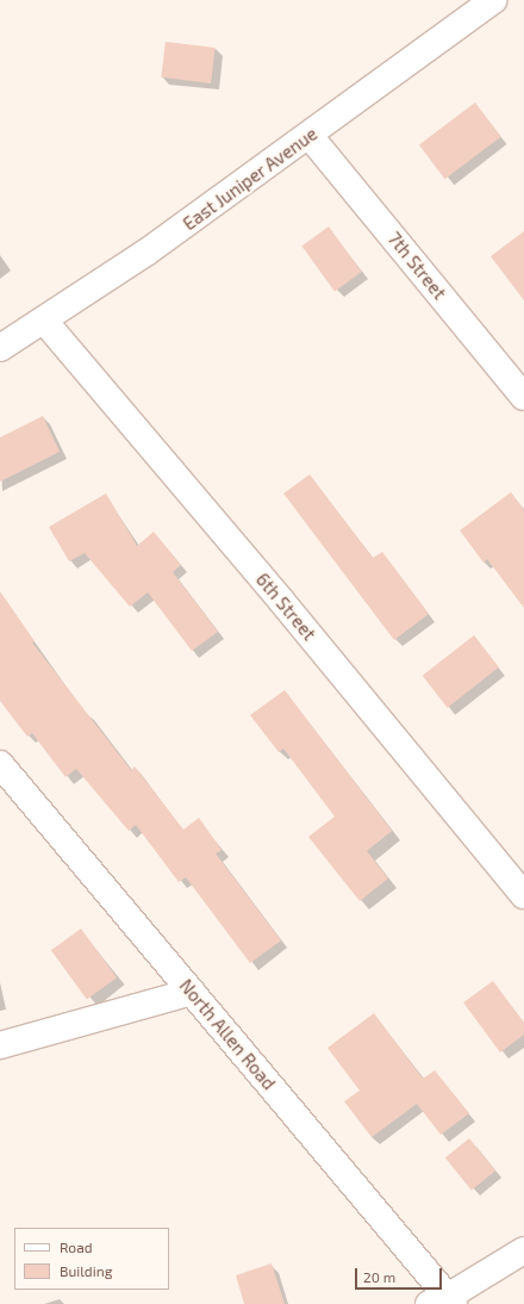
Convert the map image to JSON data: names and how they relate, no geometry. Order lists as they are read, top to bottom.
{
  "streets": {
    "street": [
      "East Juniper Avenue",
      "7th Street",
      "6th Street",
      "North Allen Road"
    ]
  },
  "crossings": [
    ["East Juniper Avenue", "7th Street"],
    ["East Juniper Avenue", "6th Street"]
  ],
  "legend": ["Road", "Building"],
  "scale_bar": "20 m"
}
